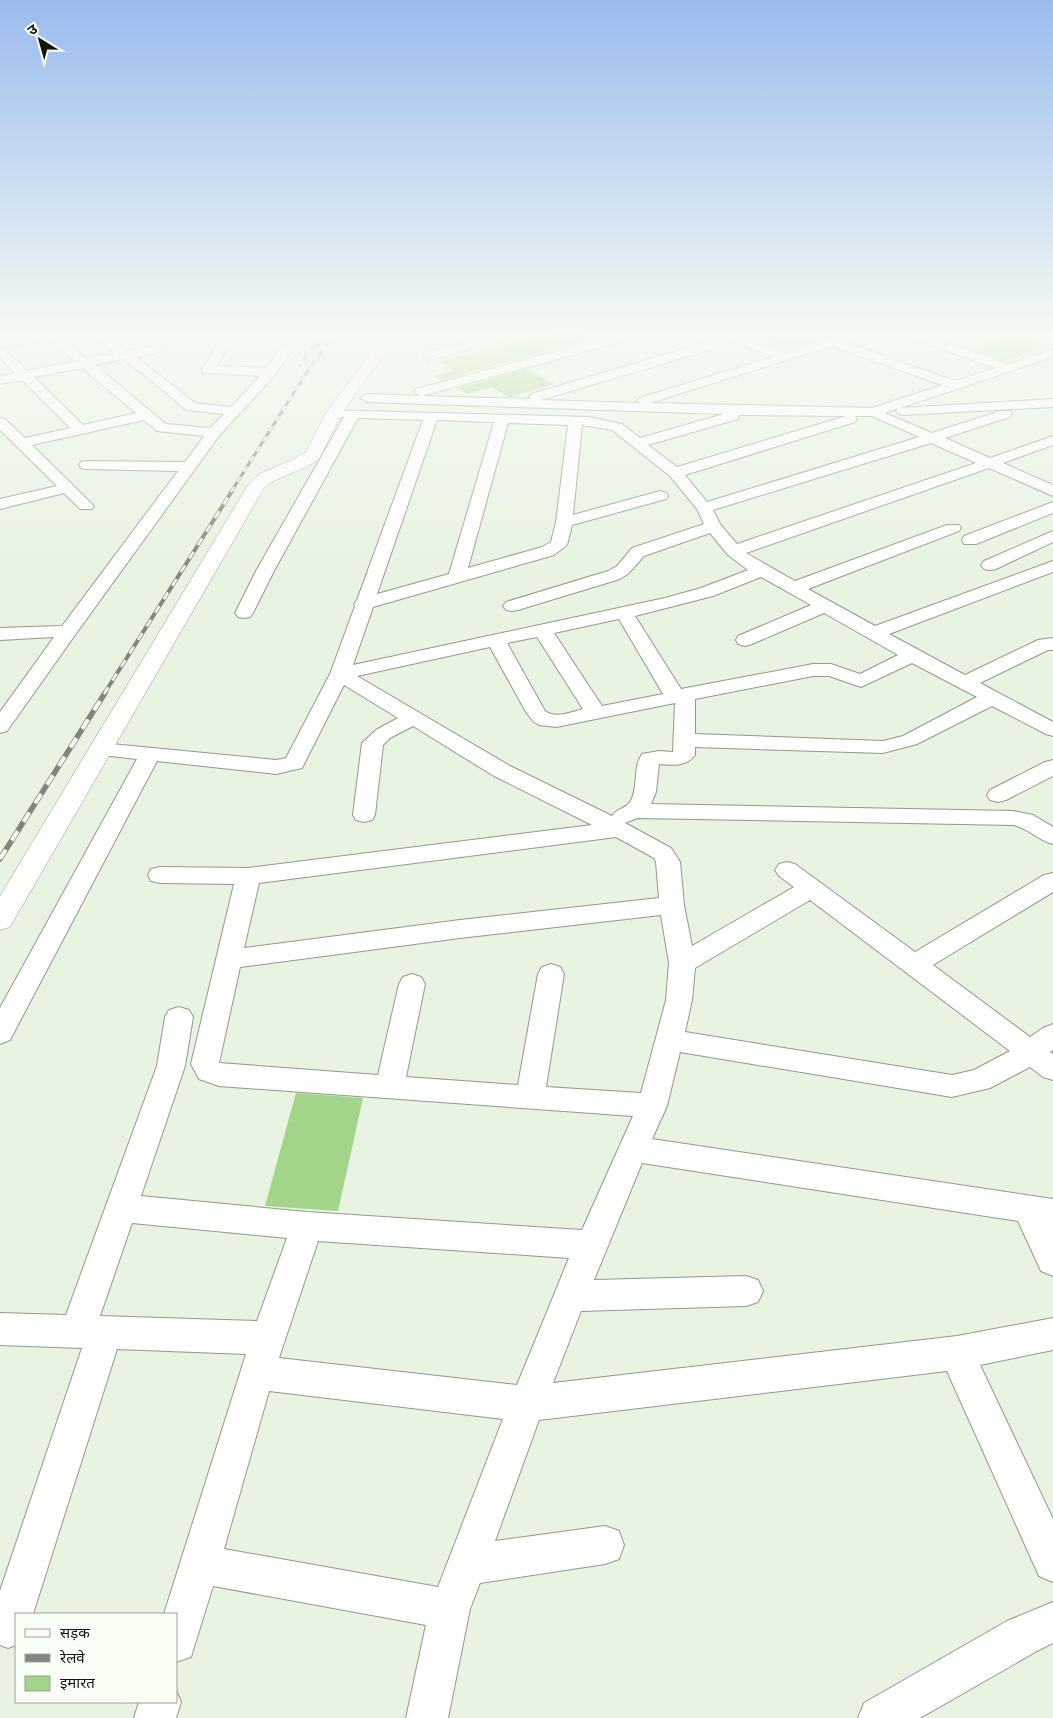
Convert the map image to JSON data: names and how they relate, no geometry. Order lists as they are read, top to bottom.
{
  "legend": ["सड़क", "रेलवे", "इमारत"],
  "north": "top left"
}
